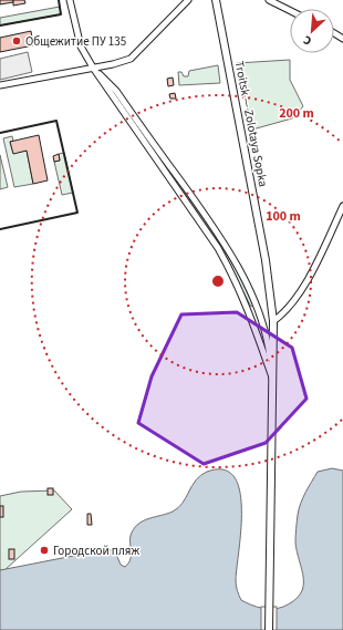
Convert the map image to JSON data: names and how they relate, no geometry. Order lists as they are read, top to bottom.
{
  "streets": {
    "street": ["Troitsk — Zolotaya Sopka"]
  },
  "places": ["Общежитие ПУ 135", "Городской пляж"],
  "north": "bottom left",
  "rings": ["200 m", "100 m"]
}
